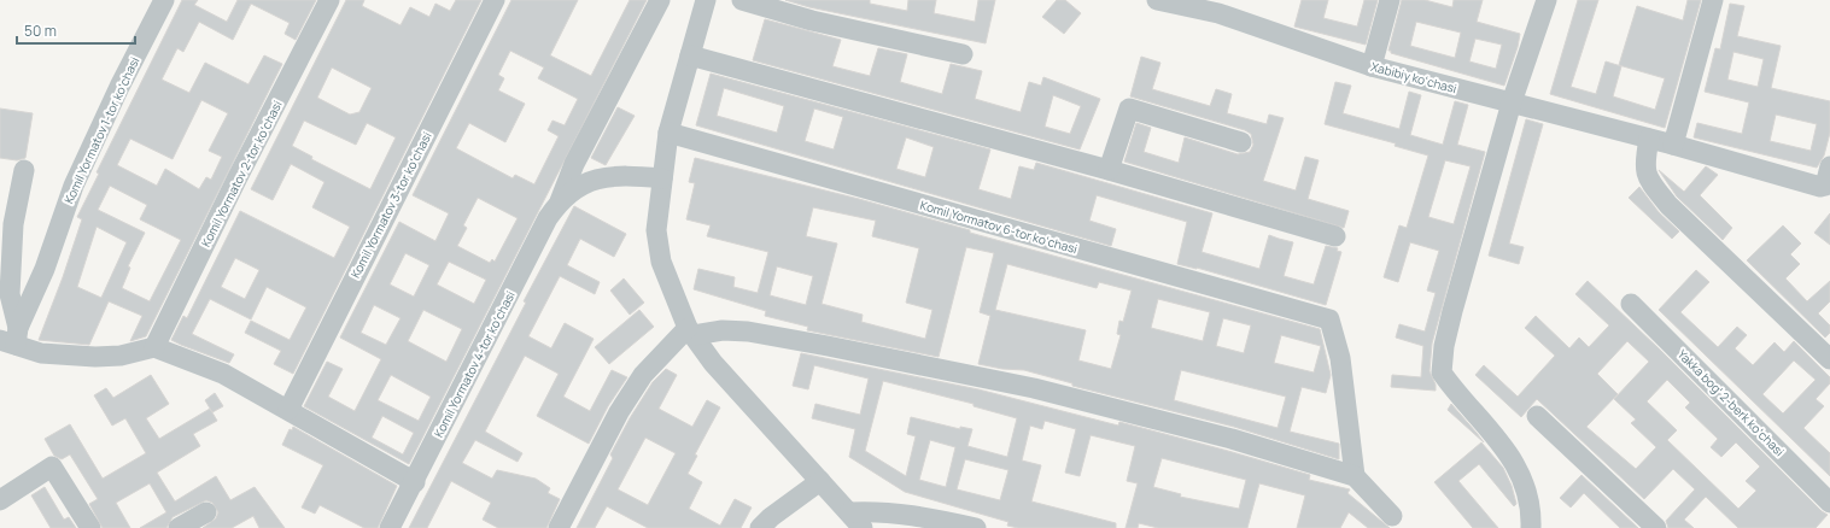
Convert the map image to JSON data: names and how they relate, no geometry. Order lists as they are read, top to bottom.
{
  "streets": {
    "street": [
      "Xabibiy koʻchasi",
      "Komil Yormatov 1-tor koʻchasi",
      "Komil Yormatov 2-tor koʻchasi",
      "Komil Yormatov 3-tor koʻchasi",
      "Komil Yormatov 6-tor koʻchasi",
      "Komil Yormatov 4-tor koʻchasi",
      "Yakka bogʻ 2-berk koʻchasi"
    ]
  },
  "scale_bar": "50 m"
}
